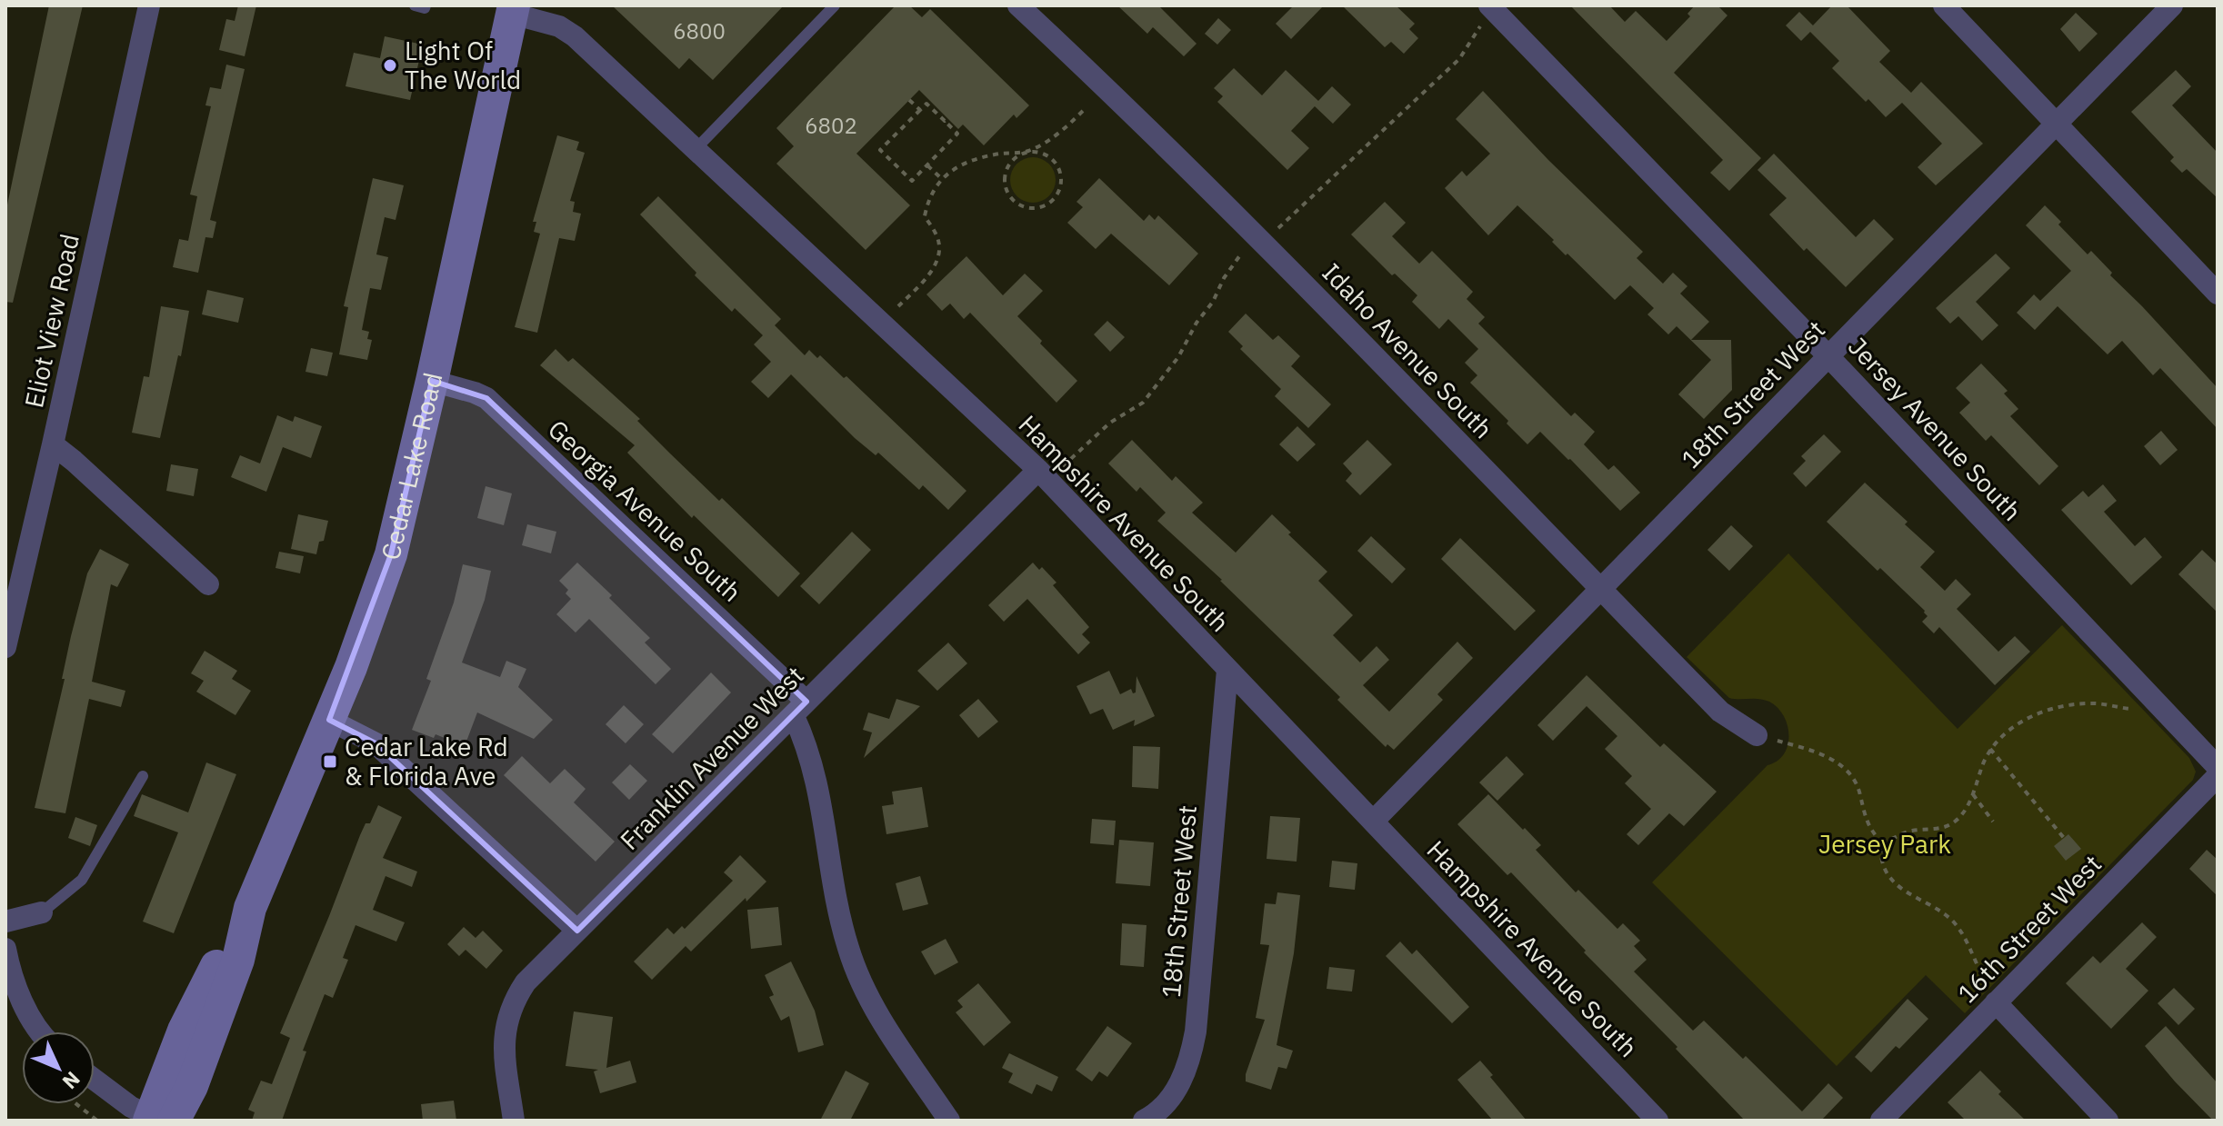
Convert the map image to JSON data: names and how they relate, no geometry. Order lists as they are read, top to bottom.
{
  "streets": {
    "street": [
      "Eliot View Road",
      "Idaho Avenue South",
      "18th Street West",
      "Jersey Avenue South",
      "Cedar Lake Road",
      "Georgia Avenue South",
      "Hampshire Avenue South",
      "Franklin Avenue West",
      "16th Street West"
    ]
  },
  "crossings": [
    ["Idaho Avenue South", "18th Street West"],
    ["18th Street West", "Jersey Avenue South"],
    ["18th Street West", "Hampshire Avenue South"],
    ["Cedar Lake Road", "Georgia Avenue South"],
    ["Cedar Lake Road", "Hampshire Avenue South"],
    ["Georgia Avenue South", "Franklin Avenue West"],
    ["Hampshire Avenue South", "Franklin Avenue West"]
  ],
  "parks": ["Jersey Park"],
  "places": {
    "other": ["Light Of The World"],
    "transit": ["Cedar Lake Rd & Florida Ave"]
  },
  "house_numbers": ["6800", "6802"],
  "north": "bottom right"
}
